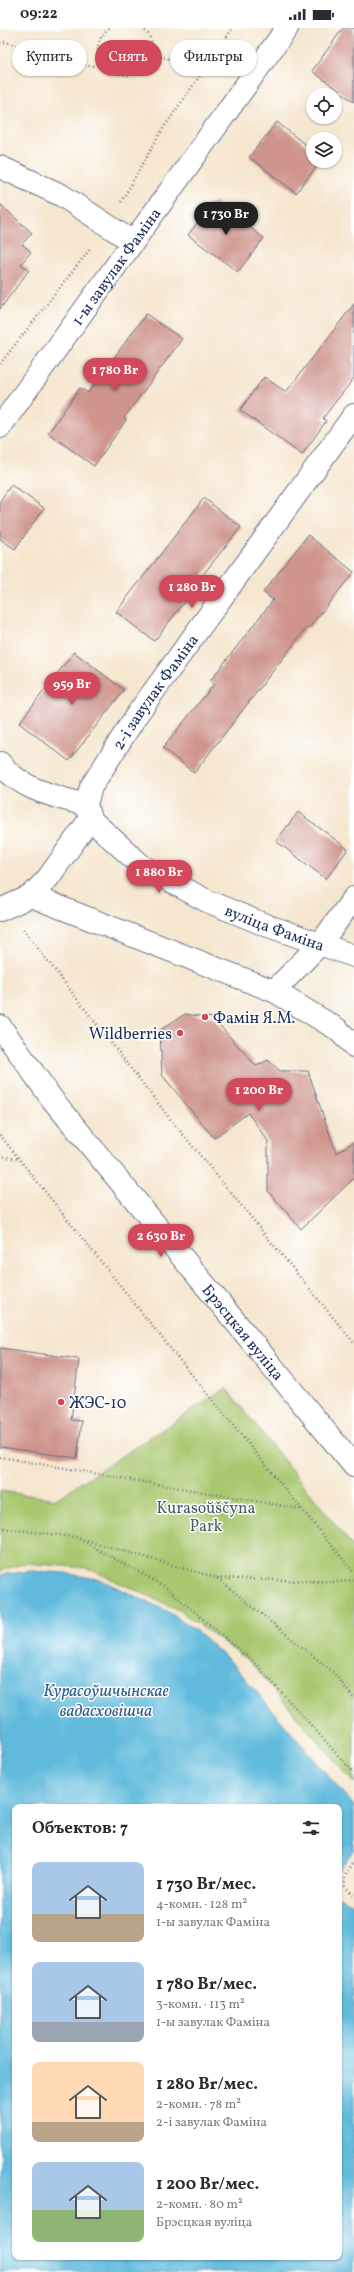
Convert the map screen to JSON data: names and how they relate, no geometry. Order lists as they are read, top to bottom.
{
  "streets": {
    "street": [
      "1-ы завулак Фаміна",
      "2-і завулак Фаміна",
      "вуліца Фаміна",
      "Брэсцкая вуліца"
    ]
  },
  "crossings": [
    ["2-і завулак Фаміна", "вуліца Фаміна"]
  ],
  "water": ["Курасоўшчынскае вадасховішча"],
  "parks": ["Kurasoŭščyna Park"],
  "places": ["Фамін Я.М.", "Wildberries", "ЖЭС-10"],
  "page": {
    "status": "09:22",
    "chip": ["Купить", "Снять", "Фильтры"],
    "price": [
      "1 730 Br",
      "1 780 Br",
      "1 280 Br",
      "959 Br",
      "1 880 Br",
      "1 200 Br",
      "2 630 Br"
    ],
    "heading": "Объектов: 7",
    "list": [
      {
        "name": "1 730 Br/мес.",
        "note": "4-комн. · 128 m² · 1-ы завулак Фаміна"
      },
      {
        "name": "1 780 Br/мес.",
        "note": "3-комн. · 113 m² · 1-ы завулак Фаміна"
      },
      {
        "name": "1 280 Br/мес.",
        "note": "2-комн. · 78 m² · 2-і завулак Фаміна"
      },
      {
        "name": "1 200 Br/мес.",
        "note": "2-комн. · 80 m² · Брэсцкая вуліца"
      }
    ]
  }
}
